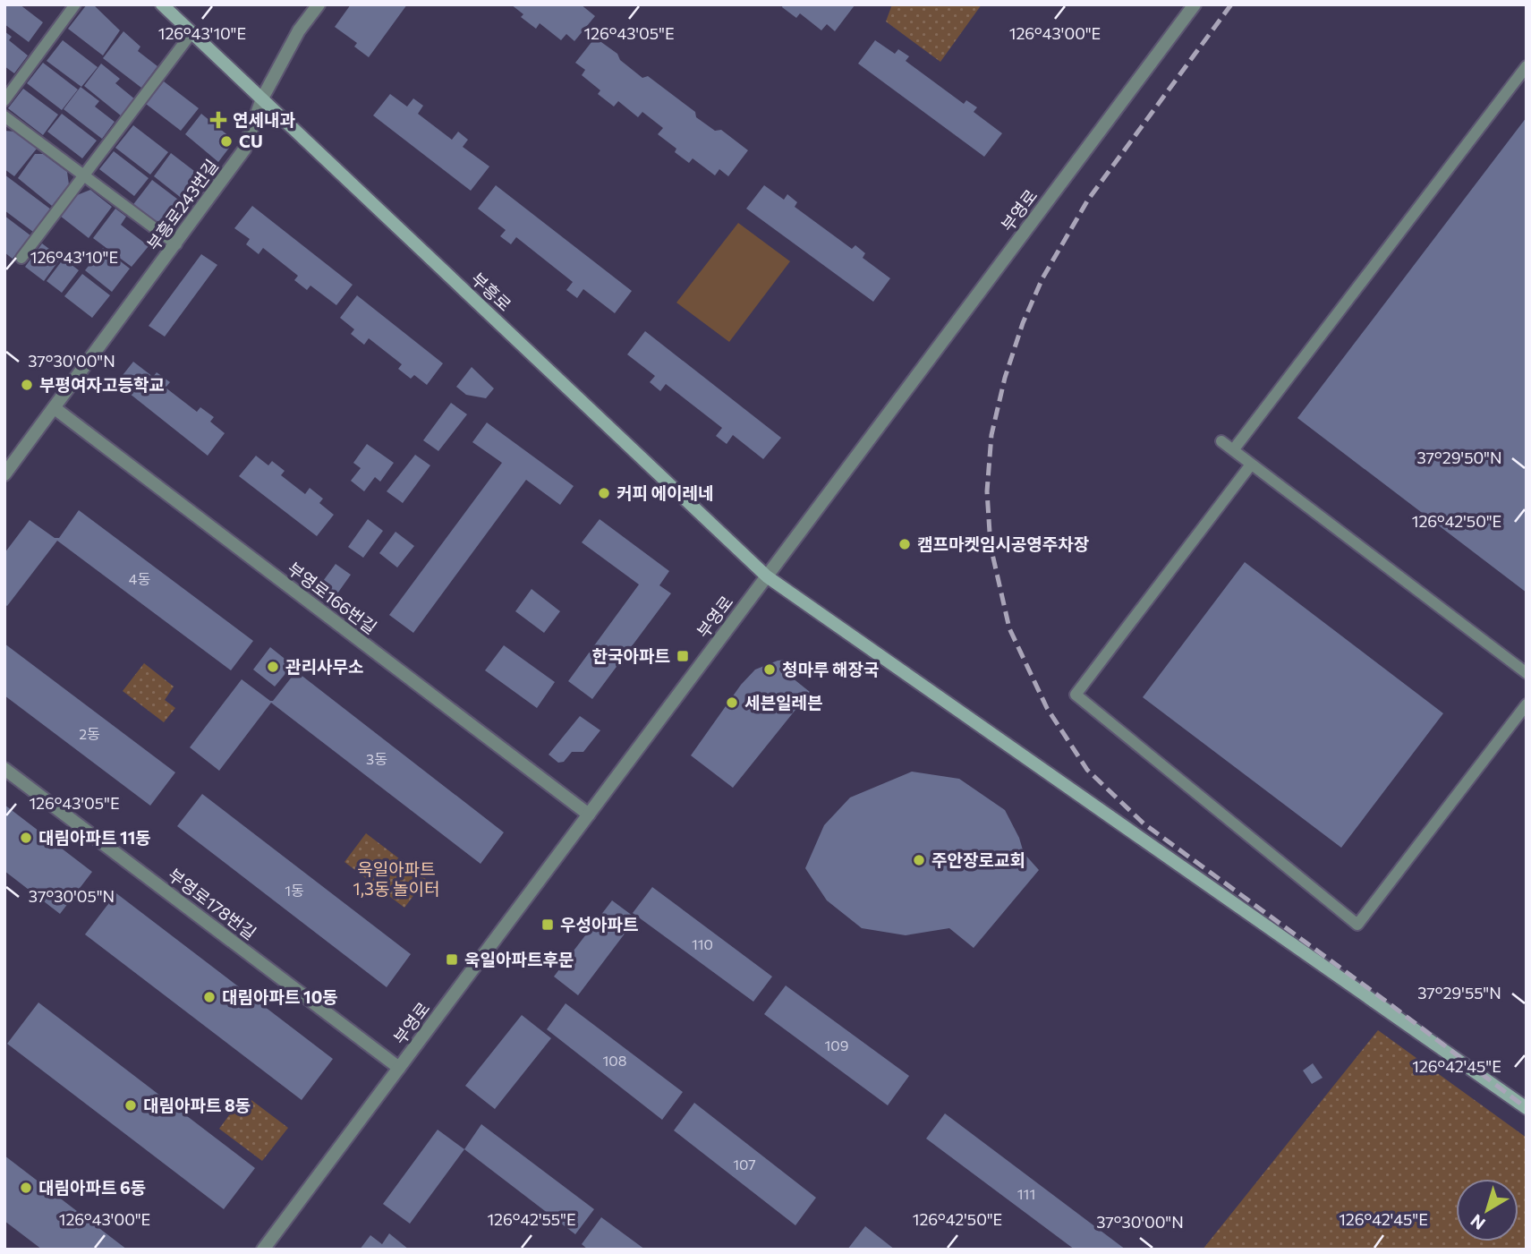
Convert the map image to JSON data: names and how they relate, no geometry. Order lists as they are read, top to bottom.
{
  "streets": {
    "main road": ["부흥로"],
    "street": [
      "부흥로243번길",
      "부영로",
      "부영로166번길",
      "부영로178번길"
    ]
  },
  "crossings": [
    ["부흥로243번길", "부흥로"],
    ["부흥로243번길", "부영로166번길"],
    ["부영로", "부흥로"],
    ["부영로", "부영로166번길"],
    ["부영로", "부영로178번길"]
  ],
  "parks": ["욱일아파트 1,3동 놀이터"],
  "places": {
    "health": ["연세내과"],
    "other": [
      "CU",
      "부평여자고등학교",
      "커피 에이레네",
      "캠프마켓임시공영주차장",
      "관리사무소",
      "청마루 해장국",
      "세븐일레븐",
      "대림아파트 11동",
      "주안장로교회",
      "대림아파트 10동",
      "대림아파트 8동",
      "대림아파트 6동"
    ],
    "transit": ["한국아파트", "우성아파트", "욱일아파트후문"]
  },
  "house_numbers": [
    "4동",
    "2동",
    "3동",
    "1동",
    "110",
    "109",
    "108",
    "107",
    "111"
  ],
  "north": "bottom left",
  "coordinates": [
    "126°43'10\"E",
    "126°43'05\"E",
    "126°43'00\"E",
    "37°30'00\"N",
    "37°29'50\"N",
    "126°42'50\"E",
    "37°30'05\"N",
    "37°29'55\"N",
    "126°42'45\"E",
    "126°42'55\"E"
  ]
}
